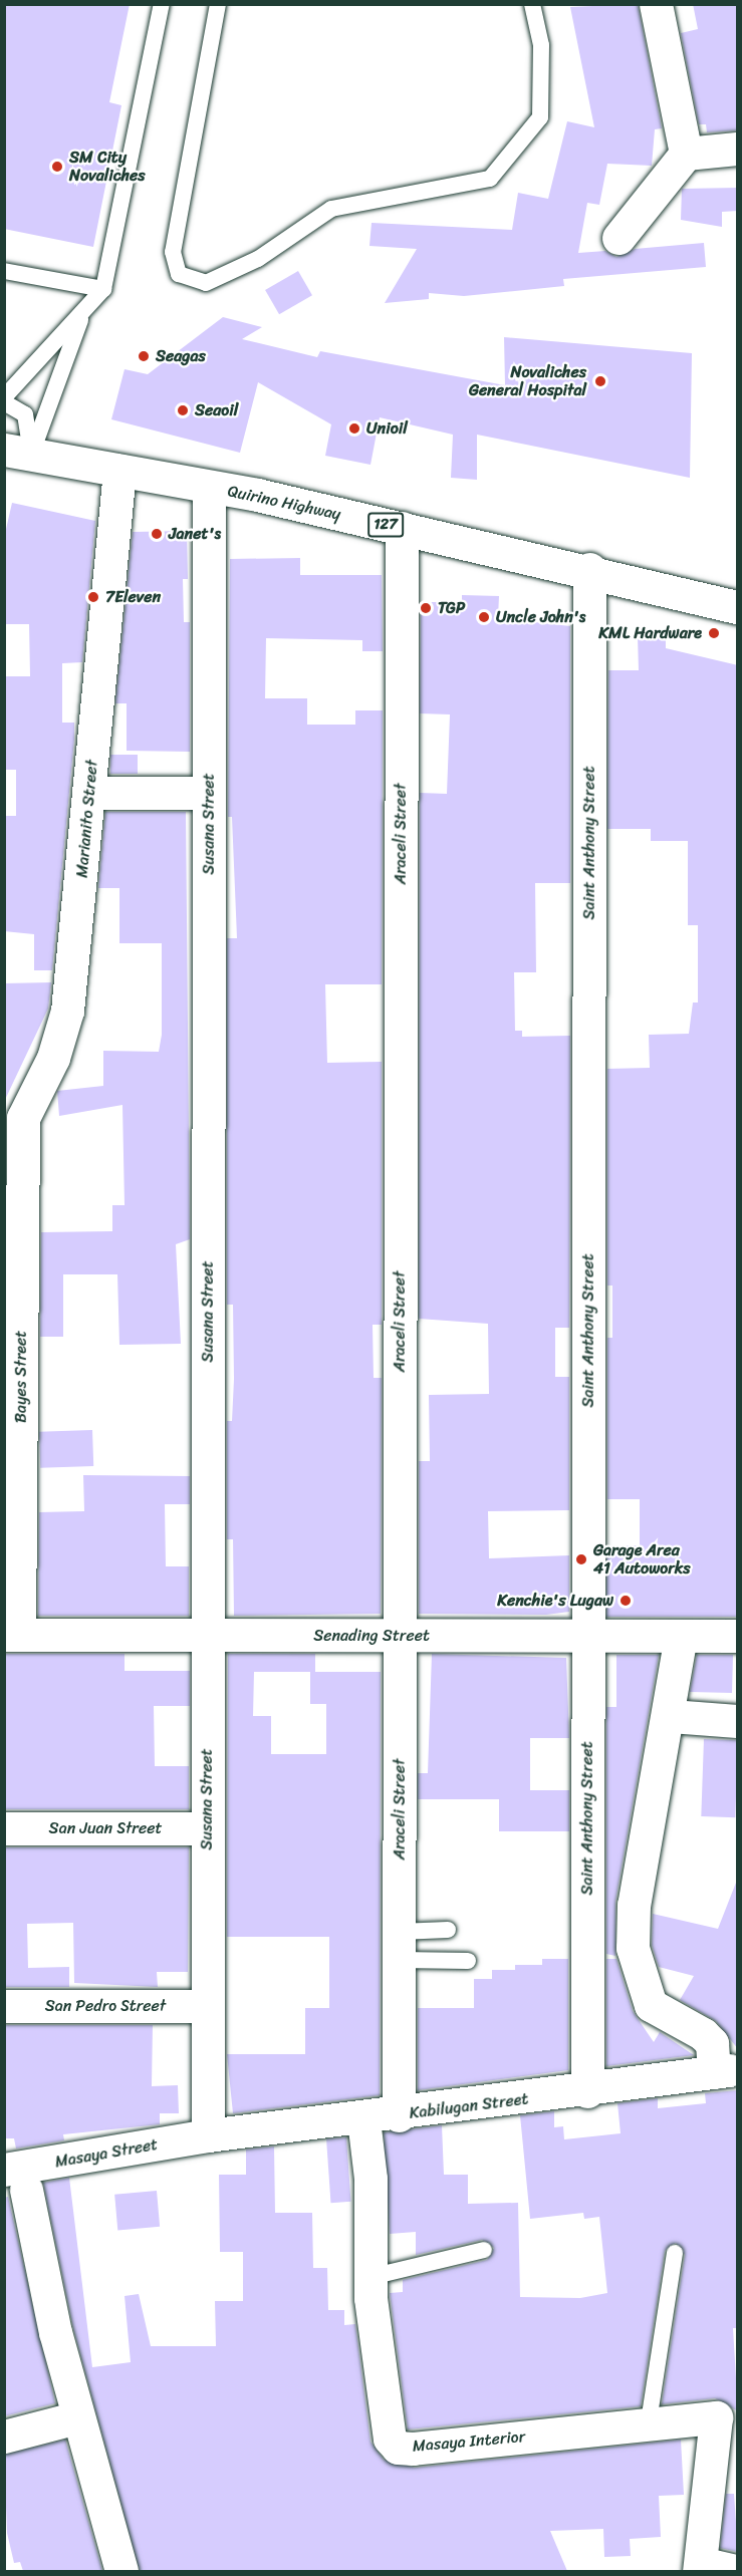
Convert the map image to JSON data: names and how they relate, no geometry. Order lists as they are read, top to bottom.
{
  "streets": {
    "street": [
      "Quirino Highway",
      "127",
      "Marianito Street",
      "Susana Street",
      "Araceli Street",
      "Saint Anthony Street",
      "Bayes Street",
      "Senading Street",
      "San Juan Street",
      "San Pedro Street",
      "Kabilugan Street",
      "Masaya Street",
      "Masaya Interior"
    ]
  },
  "crossings": [
    ["Quirino Highway", "Marianito Street"],
    ["Quirino Highway", "Susana Street"],
    ["Quirino Highway", "Araceli Street"],
    ["Quirino Highway", "Saint Anthony Street"],
    ["Marianito Street", "Bayes Street"],
    ["Susana Street", "Senading Street"],
    ["Susana Street", "San Juan Street"],
    ["Susana Street", "San Pedro Street"],
    ["Susana Street", "Kabilugan Street"],
    ["Susana Street", "Masaya Street"],
    ["Araceli Street", "Senading Street"],
    ["Araceli Street", "Kabilugan Street"],
    ["Saint Anthony Street", "Senading Street"],
    ["Saint Anthony Street", "Kabilugan Street"],
    ["Bayes Street", "Senading Street"],
    ["Kabilugan Street", "Masaya Street"],
    ["Kabilugan Street", "Masaya Interior"]
  ],
  "places": [
    "SM City Novaliches",
    "Seagas",
    "Novaliches General Hospital",
    "Seaoil",
    "Unioil",
    "Janet's",
    "7Eleven",
    "TGP",
    "Uncle John's",
    "KML Hardware",
    "Garage Area 41 Autoworks",
    "Kenchie's Lugaw"
  ]
}
